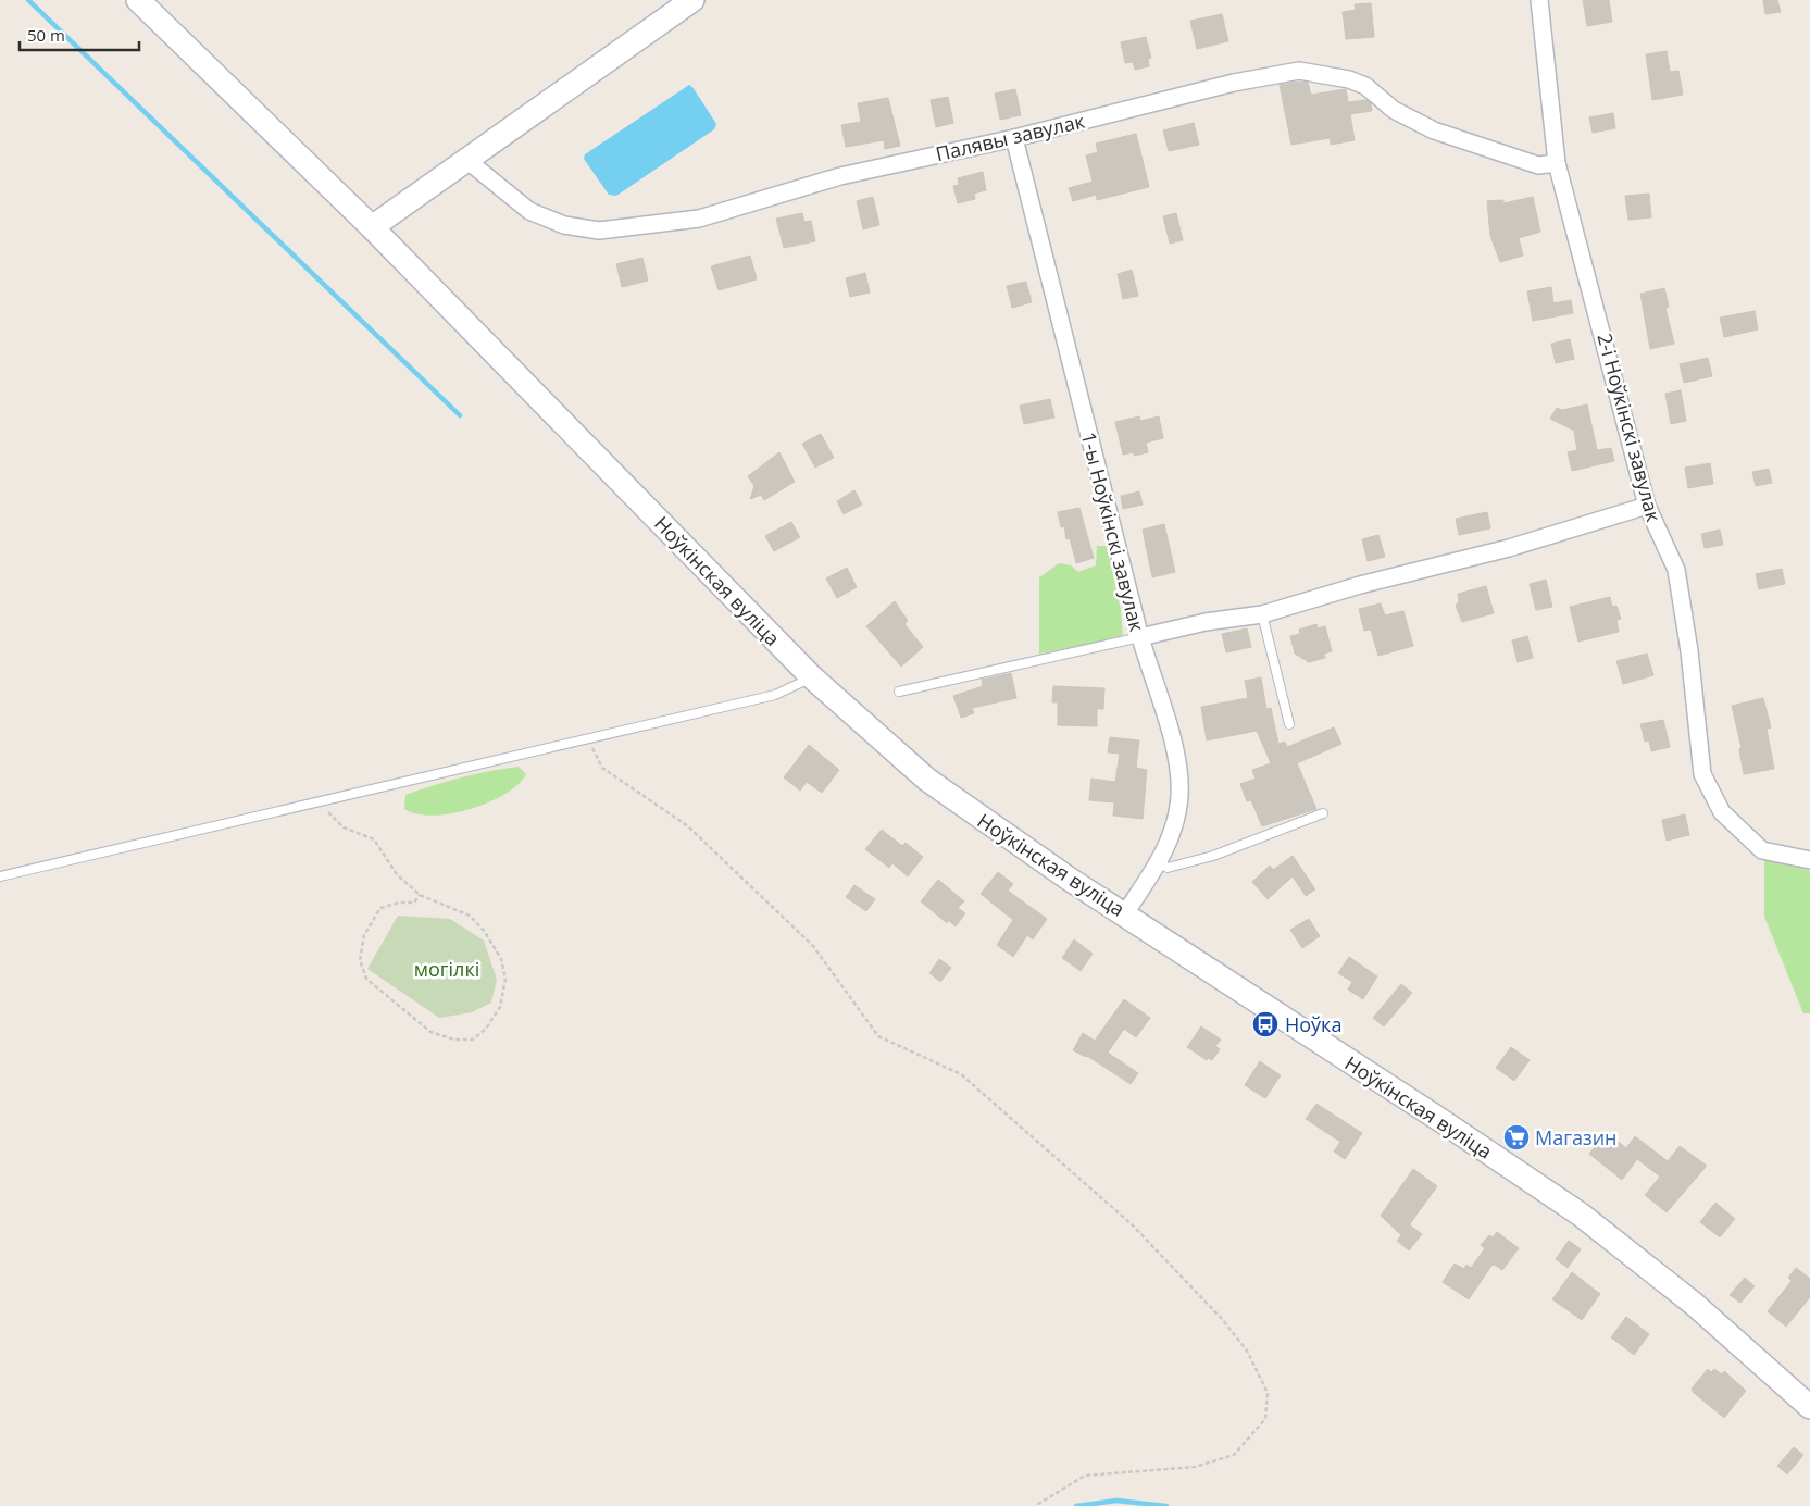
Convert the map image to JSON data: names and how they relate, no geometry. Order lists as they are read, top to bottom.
{
  "streets": {
    "main road": ["Ноўкінская вуліца"],
    "street": ["Палявы завулак", "2-і Ноўкінскі завулак", "1-ы Ноўкінскі завулак"]
  },
  "crossings": [
    ["Палявы завулак", "2-і Ноўкінскі завулак"],
    ["Палявы завулак", "1-ы Ноўкінскі завулак"],
    ["1-ы Ноўкінскі завулак", "Ноўкінская вуліца"]
  ],
  "parks": ["могілкі"],
  "places": {
    "bus stop": ["Ноўка"],
    "supermarket": ["Магазин"]
  },
  "scale_bar": "50 m"
}
